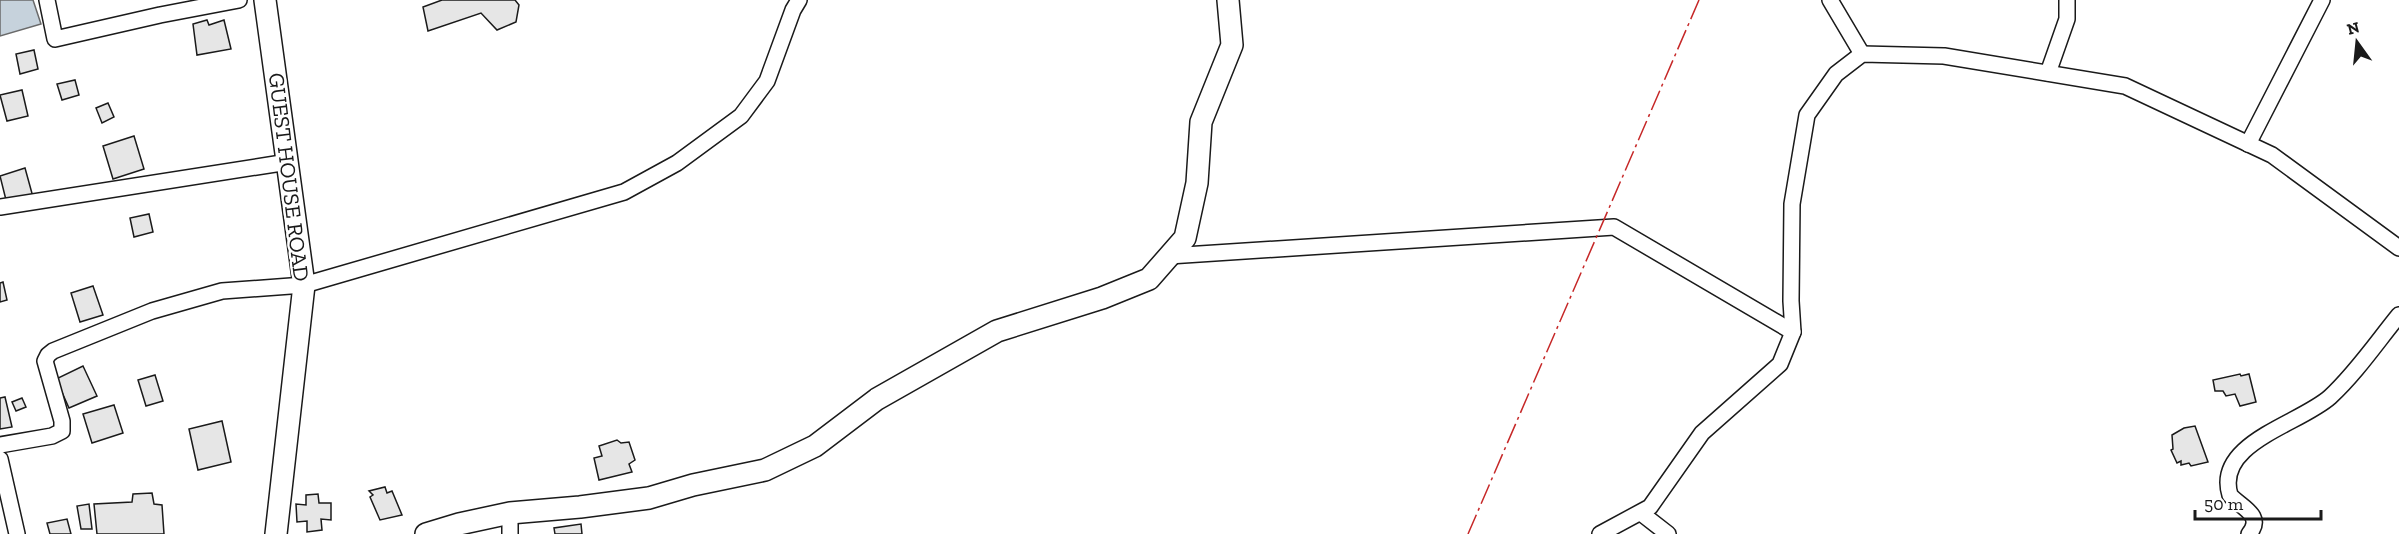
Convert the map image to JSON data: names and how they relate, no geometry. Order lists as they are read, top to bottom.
{
  "streets": {
    "main road": ["GUEST HOUSE ROAD"]
  },
  "scale_bar": "50 m",
  "north": "top"
}
